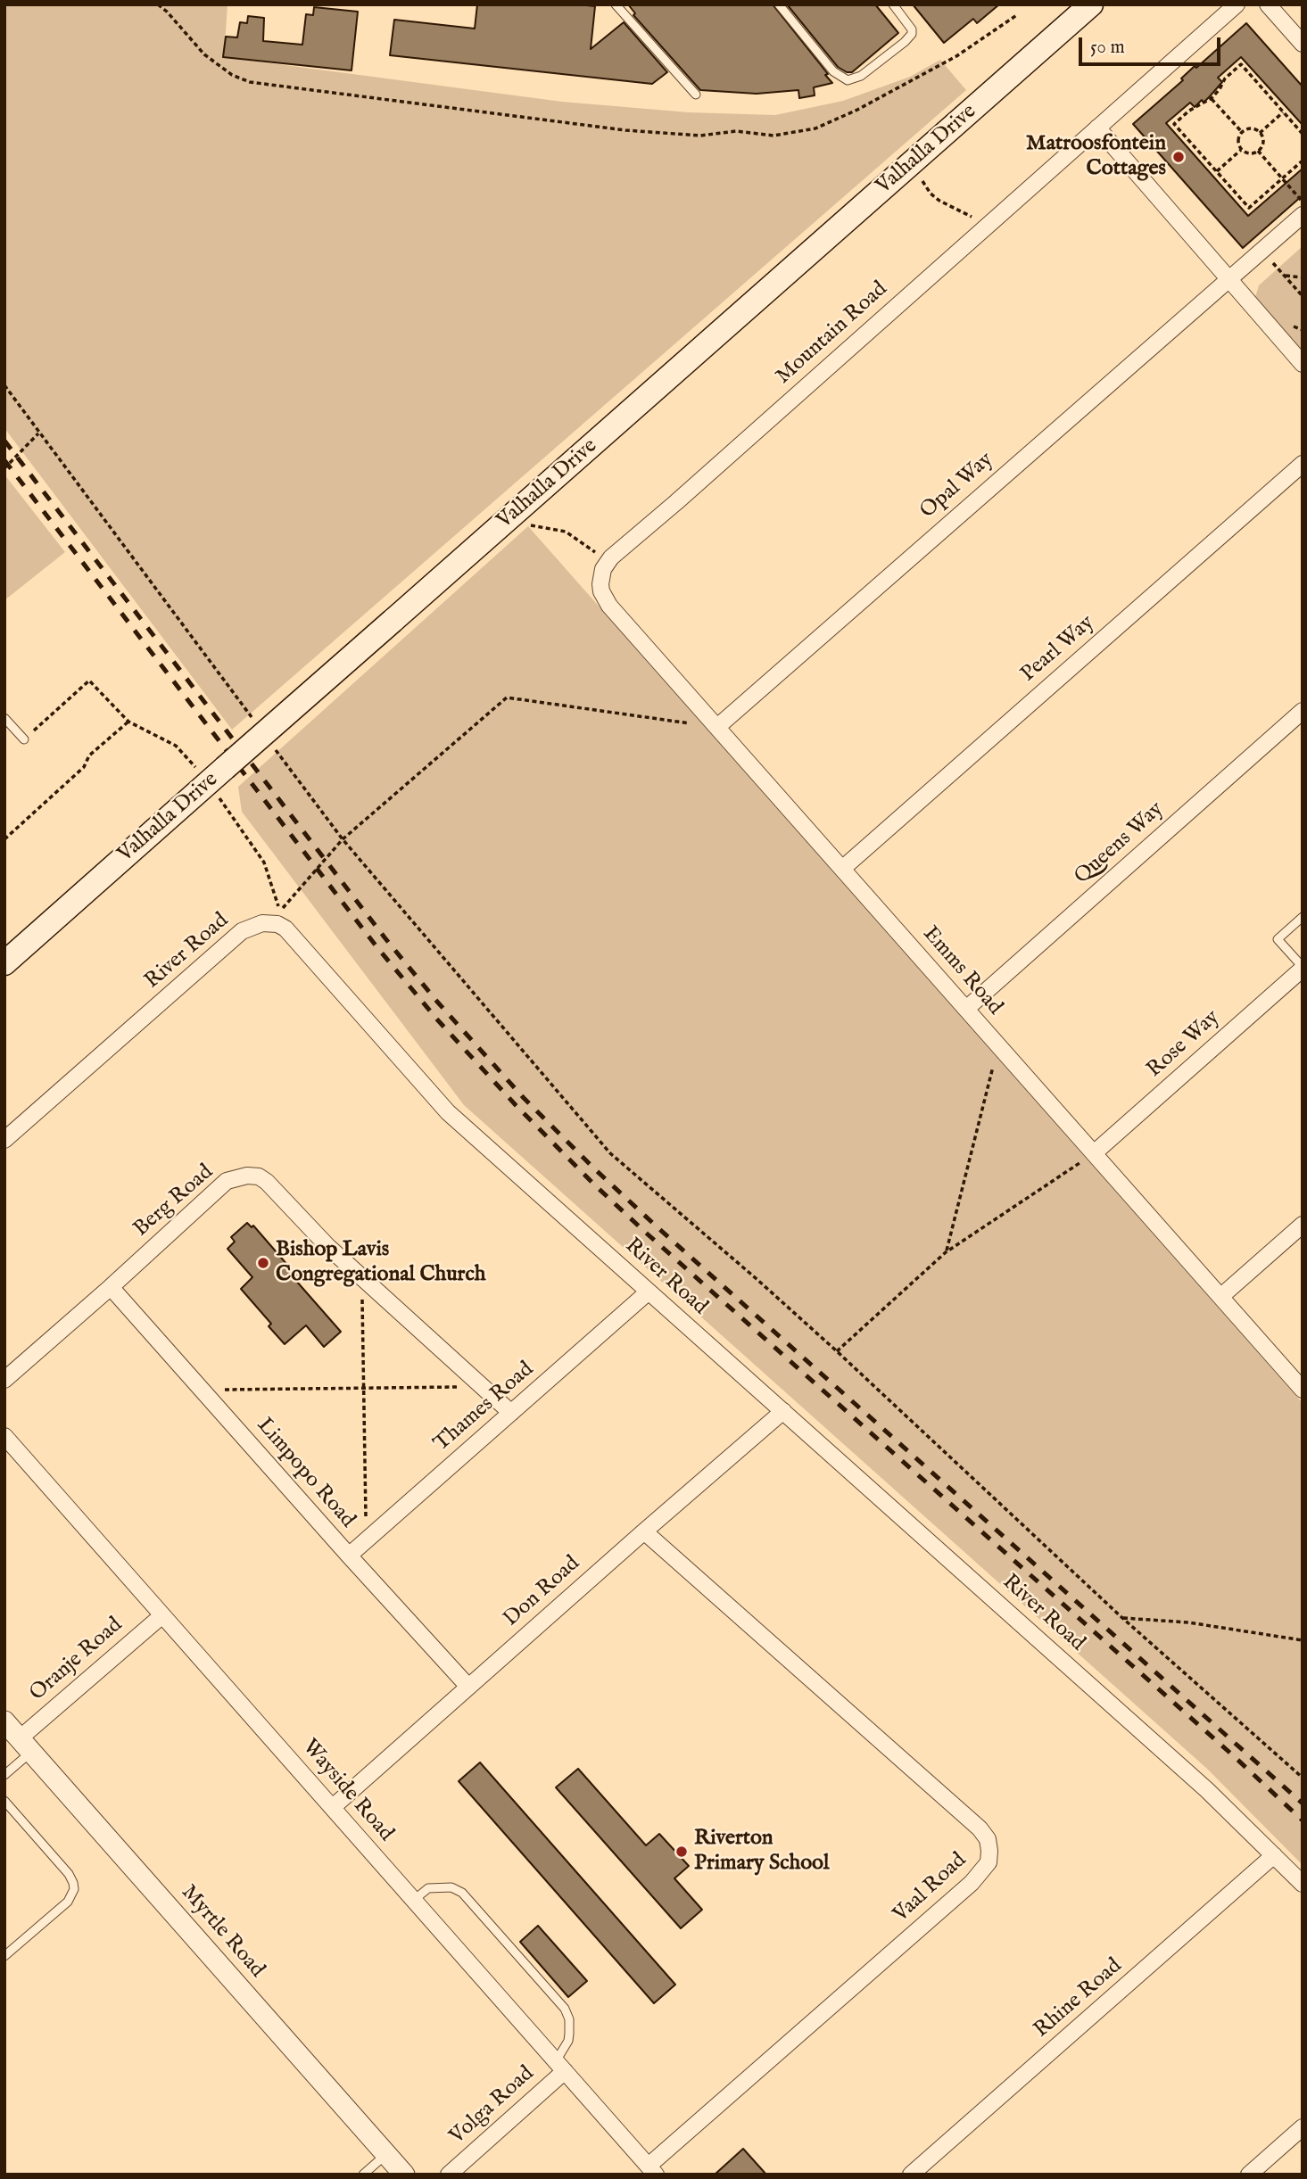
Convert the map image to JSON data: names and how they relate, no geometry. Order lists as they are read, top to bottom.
{
  "streets": {
    "main road": ["Valhalla Drive"],
    "street": [
      "Mountain Road",
      "Opal Way",
      "Pearl Way",
      "Queens Way",
      "River Road",
      "Emms Road",
      "Rose Way",
      "Berg Road",
      "Thames Road",
      "Limpopo Road",
      "Don Road",
      "Oranje Road",
      "Wayside Road",
      "Vaal Road",
      "Myrtle Road",
      "Rhine Road",
      "Volga Road"
    ]
  },
  "crossings": [
    ["Mountain Road", "Emms Road"],
    ["Opal Way", "Emms Road"],
    ["Pearl Way", "Emms Road"],
    ["Queens Way", "Emms Road"],
    ["River Road", "Thames Road"],
    ["River Road", "Don Road"],
    ["River Road", "Rhine Road"],
    ["Emms Road", "Rose Way"],
    ["Berg Road", "Thames Road"],
    ["Berg Road", "Limpopo Road"],
    ["Thames Road", "Limpopo Road"],
    ["Limpopo Road", "Don Road"],
    ["Don Road", "Wayside Road"],
    ["Don Road", "Vaal Road"],
    ["Oranje Road", "Wayside Road"],
    ["Oranje Road", "Myrtle Road"],
    ["Wayside Road", "Vaal Road"],
    ["Wayside Road", "Volga Road"]
  ],
  "places": ["Matroosfontein Cottages", "Bishop Lavis Congregational Church", "Riverton Primary School"],
  "scale_bar": "50 m"
}
